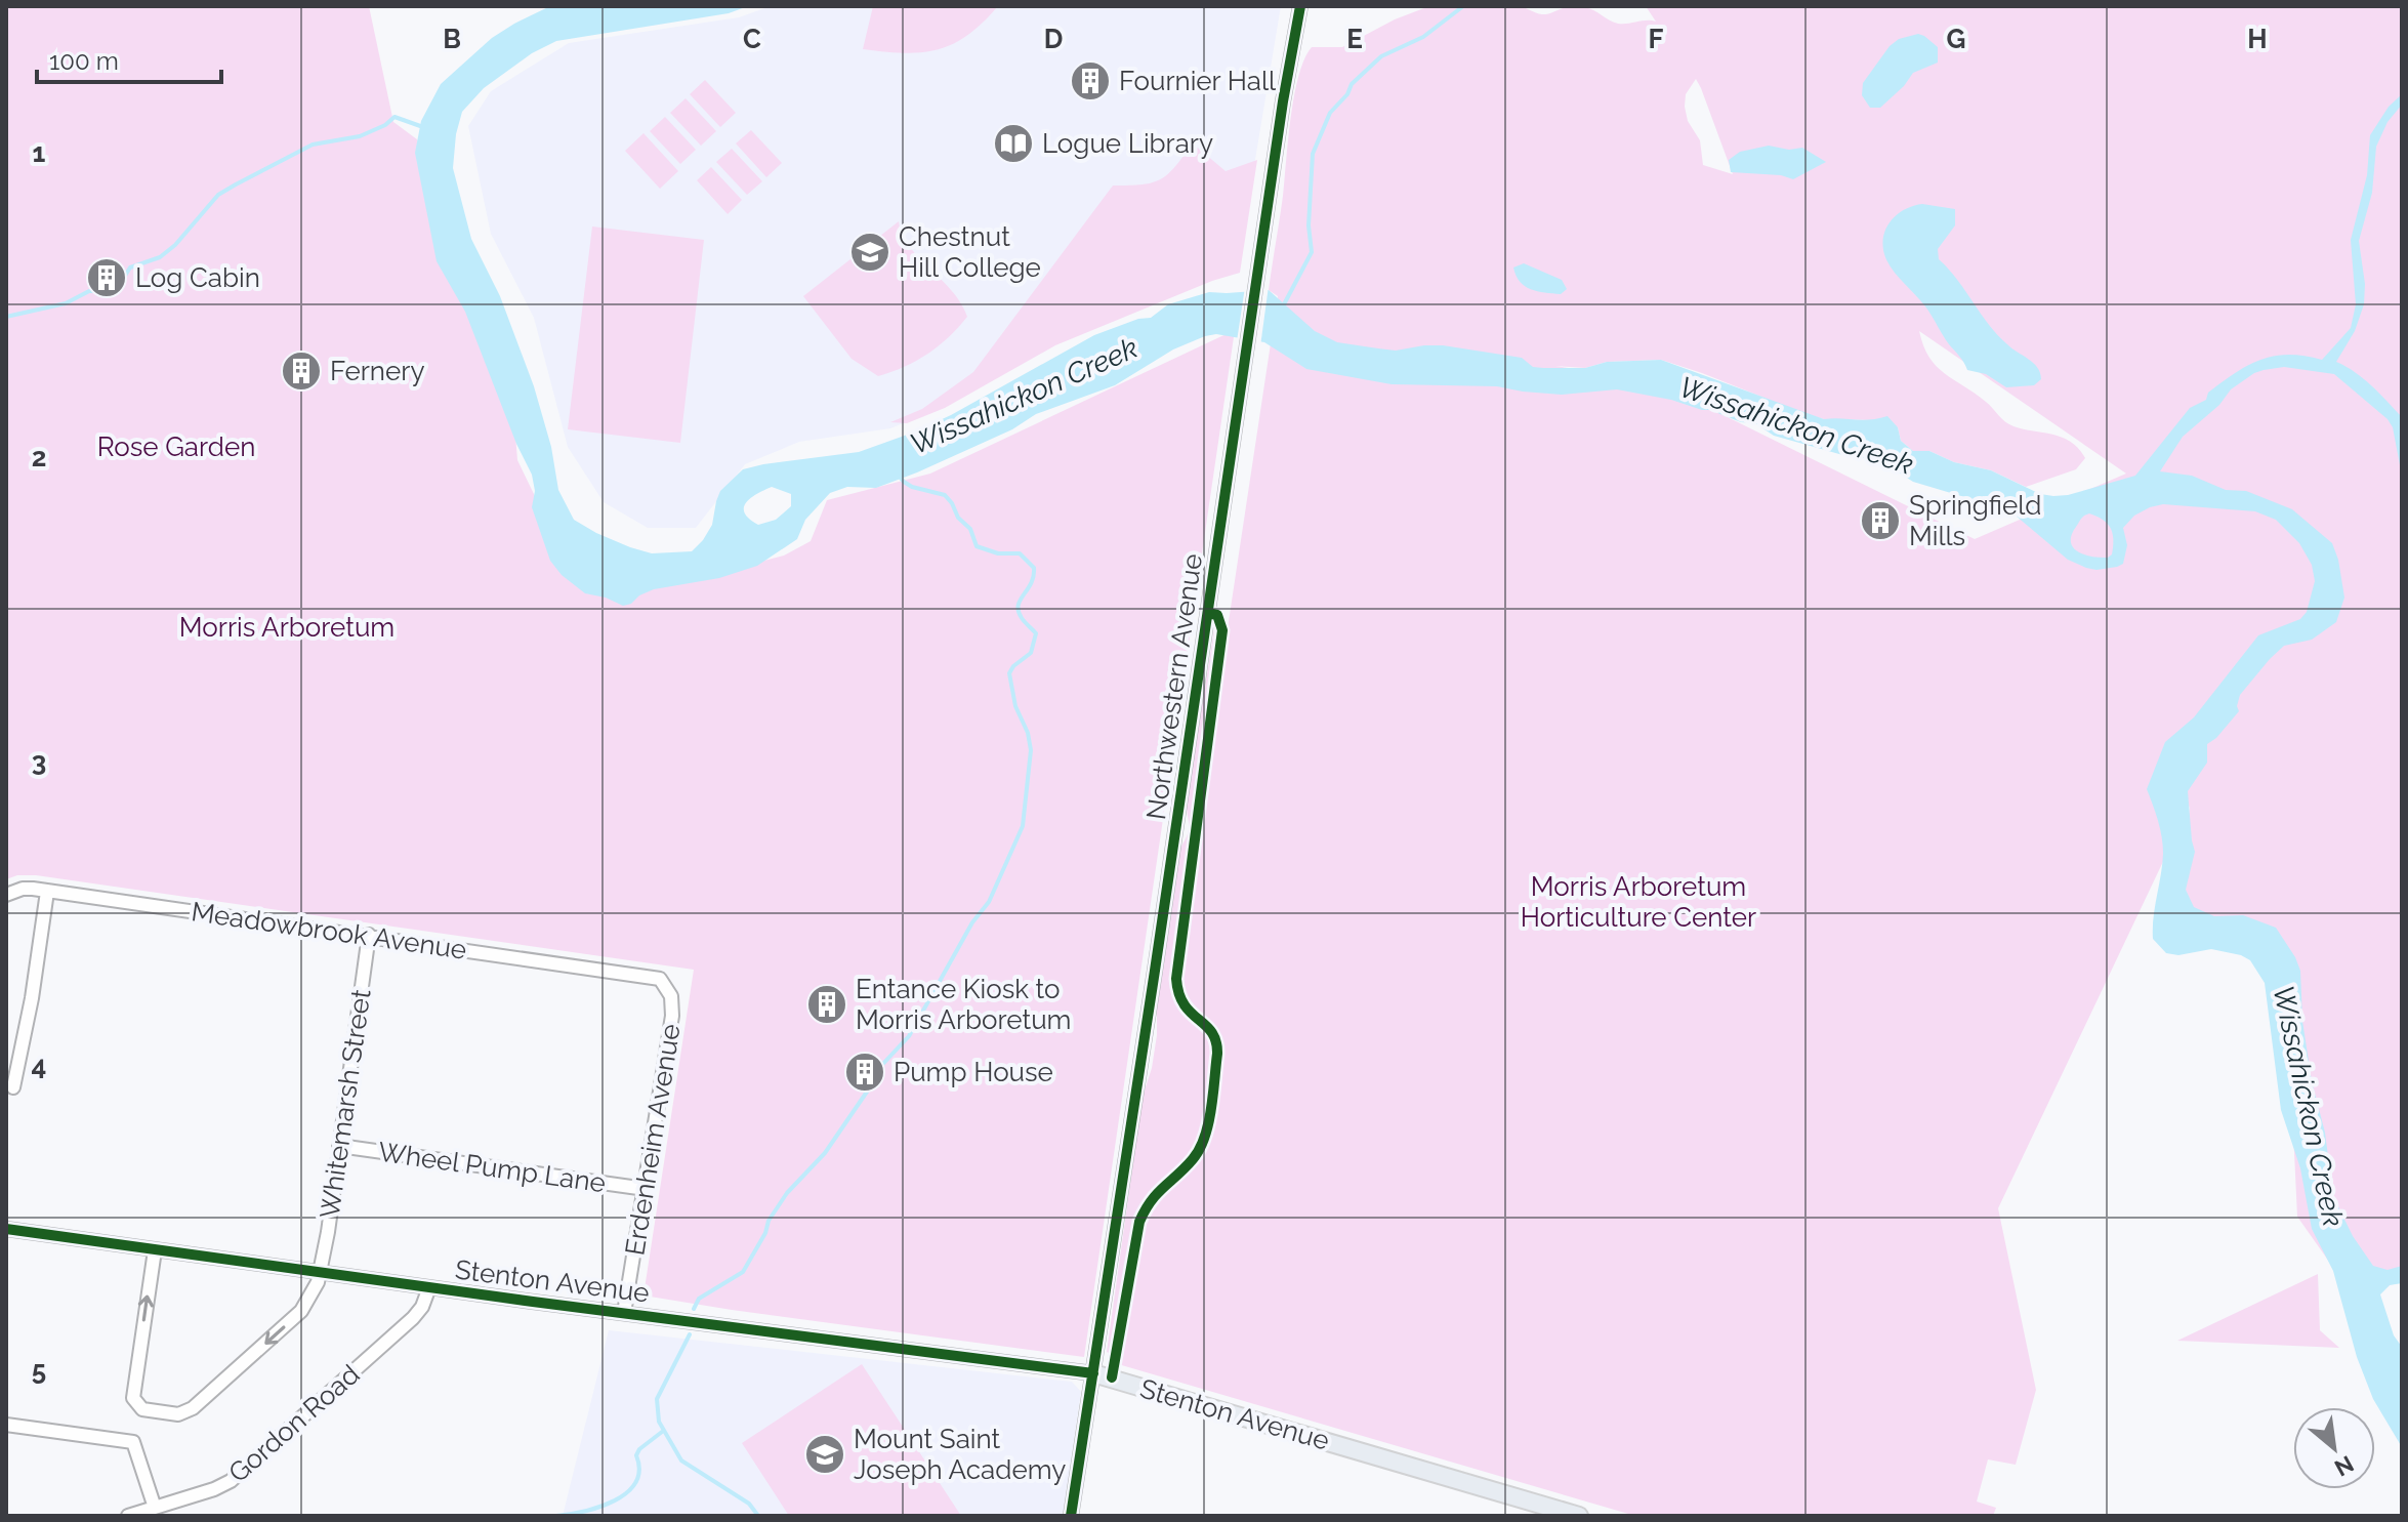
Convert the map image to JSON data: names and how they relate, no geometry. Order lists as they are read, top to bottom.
{
  "streets": {
    "main road": ["Stenton Avenue"],
    "street": [
      "Northwestern Avenue",
      "Meadowbrook Avenue",
      "Whitemarsh Street",
      "Erdenheim Avenue",
      "Wheel Pump Lane",
      "Gordon Road"
    ]
  },
  "crossings": [
    ["Northwestern Avenue", "Stenton Avenue"],
    ["Meadowbrook Avenue", "Whitemarsh Street"],
    ["Meadowbrook Avenue", "Erdenheim Avenue"],
    ["Whitemarsh Street", "Wheel Pump Lane"],
    ["Whitemarsh Street", "Stenton Avenue"],
    ["Erdenheim Avenue", "Wheel Pump Lane"],
    ["Erdenheim Avenue", "Stenton Avenue"],
    ["Stenton Avenue", "Gordon Road"]
  ],
  "water": ["Wissahickon Creek"],
  "parks": ["Rose Garden", "Morris Arboretum", "Morris Arboretum Horticulture Center"],
  "places": {
    "building": [
      "Fournier Hall",
      "Log Cabin",
      "Fernery",
      "Springfield Mills",
      "Entance Kiosk to Morris Arboretum",
      "Pump House"
    ],
    "library": ["Logue Library"],
    "school or university": ["Chestnut Hill College", "Mount Saint Joseph Academy"]
  },
  "scale_bar": "100 m",
  "north": "bottom right",
  "grid": {
    "columns": [
      "B",
      "C",
      "D",
      "E",
      "F",
      "G",
      "H"
    ],
    "rows": [
      "1",
      "2",
      "3",
      "4",
      "5"
    ]
  }
}
